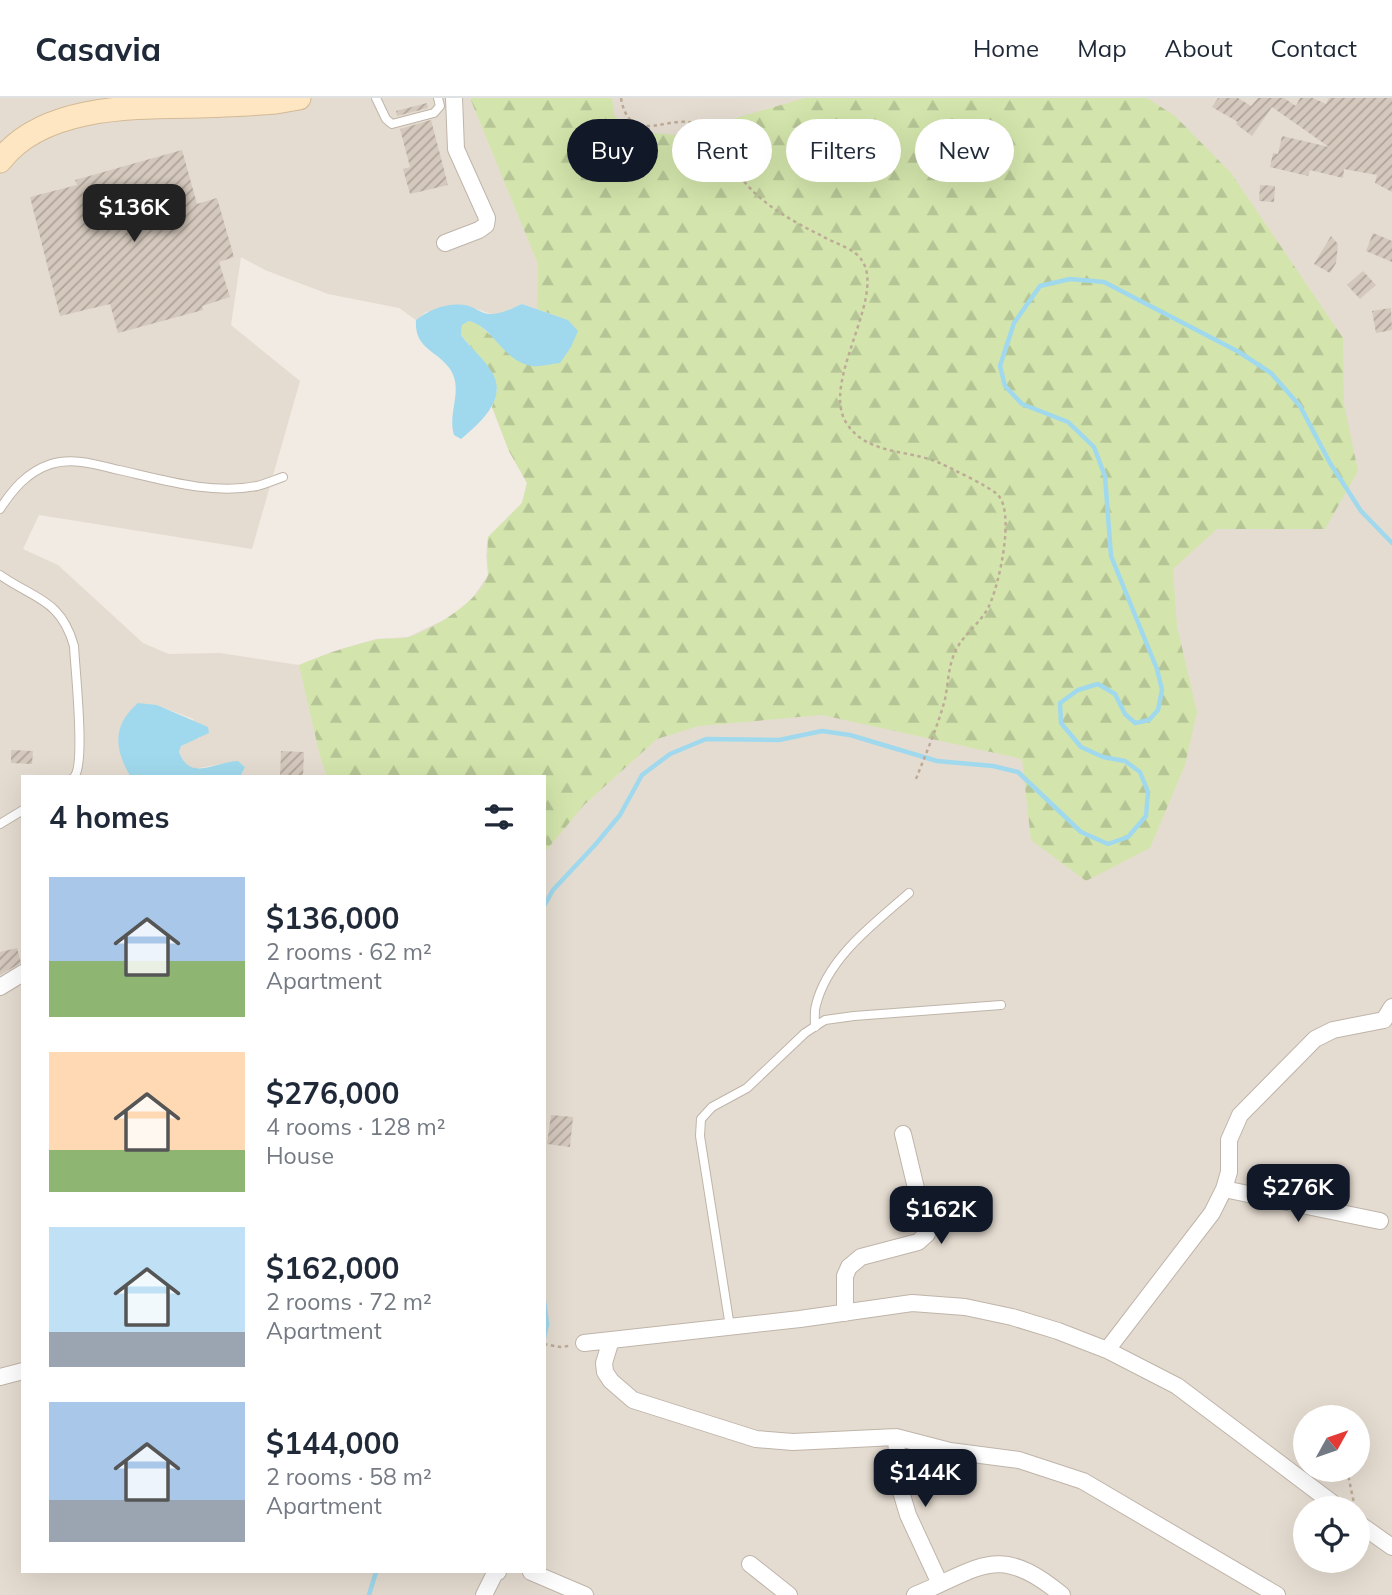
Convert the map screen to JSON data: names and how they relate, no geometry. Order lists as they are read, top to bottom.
{
  "north": "top right",
  "page": {
    "header": "Casavia",
    "nav": [
      "Home",
      "Map",
      "About",
      "Contact"
    ],
    "chip": [
      "Buy",
      "Rent",
      "Filters",
      "New"
    ],
    "price": [
      "$136K",
      "$276K",
      "$162K",
      "$144K"
    ],
    "heading": "4 homes",
    "list": [
      {
        "name": "$136,000",
        "note": "2 rooms · 62 m² · Apartment"
      },
      {
        "name": "$276,000",
        "note": "4 rooms · 128 m² · House"
      },
      {
        "name": "$162,000",
        "note": "2 rooms · 72 m² · Apartment"
      },
      {
        "name": "$144,000",
        "note": "2 rooms · 58 m² · Apartment"
      }
    ]
  }
}
